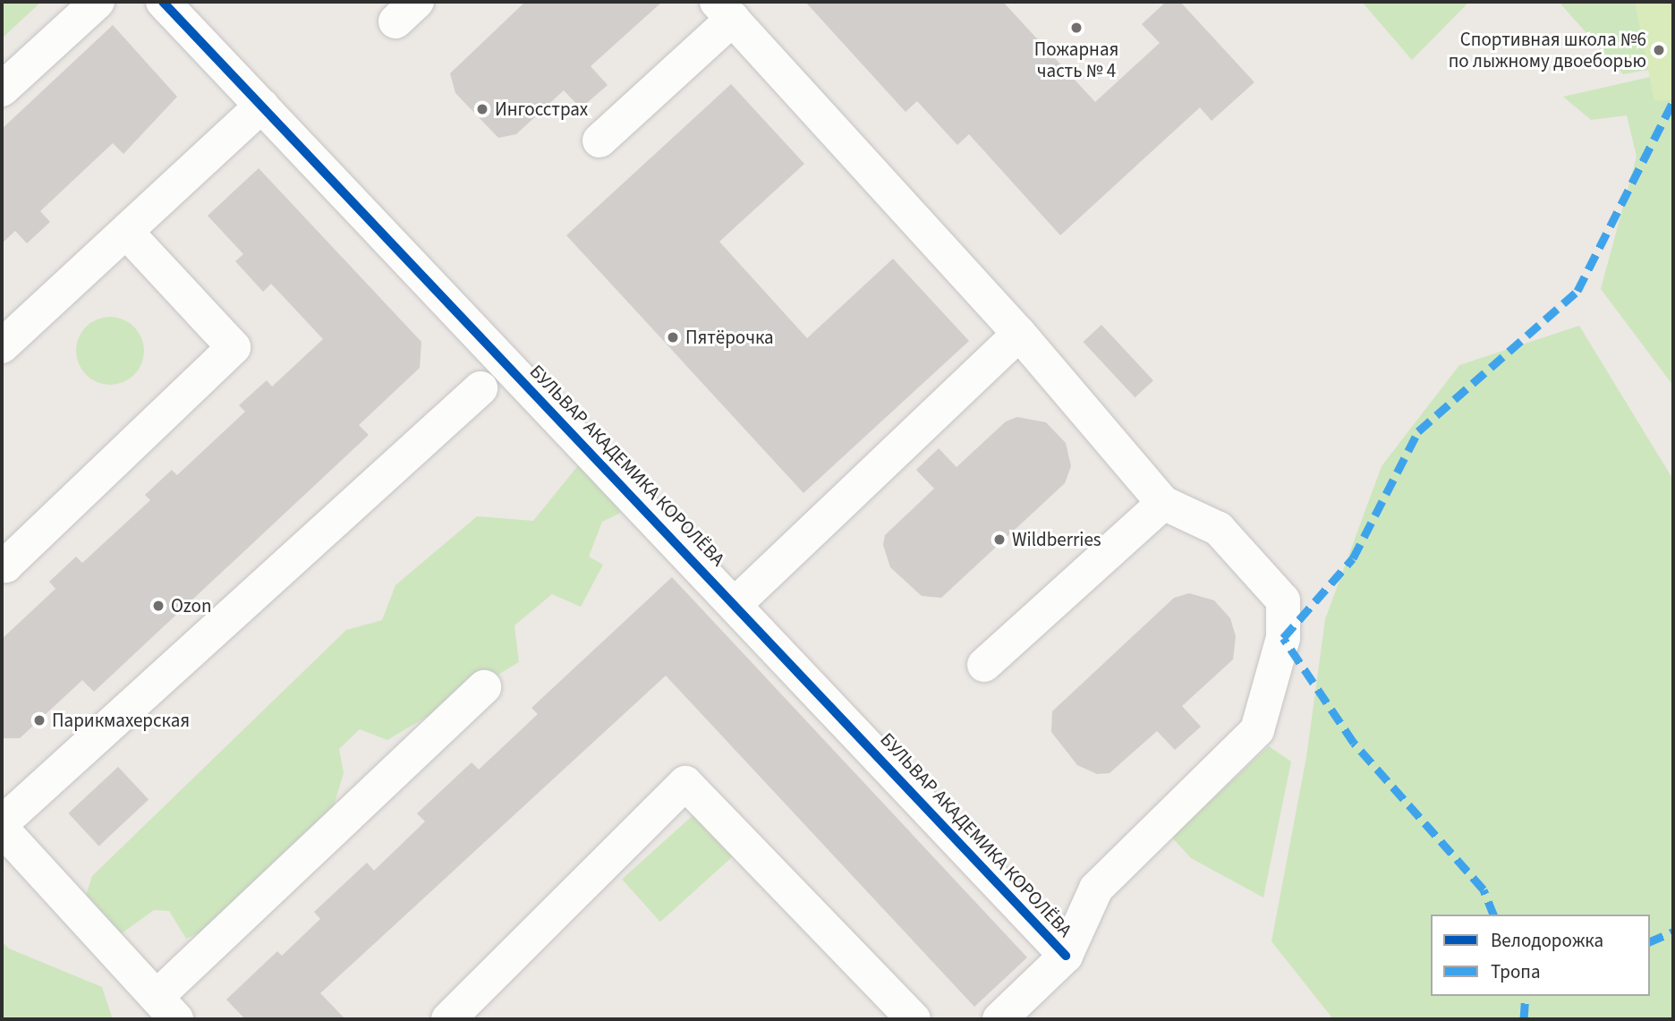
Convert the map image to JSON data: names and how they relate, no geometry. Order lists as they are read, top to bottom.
{
  "streets": {
    "street": ["БУЛЬВАР АКАДЕМИКА КОРОЛЁВА"]
  },
  "places": [
    "Пожарная часть № 4",
    "Спортивная школа №6 по лыжному двоеборью",
    "Ингосстрах",
    "Пятёрочка",
    "Wildberries",
    "Ozon",
    "Парикмахерская"
  ],
  "legend": ["Велодорожка", "Тропа"]
}
